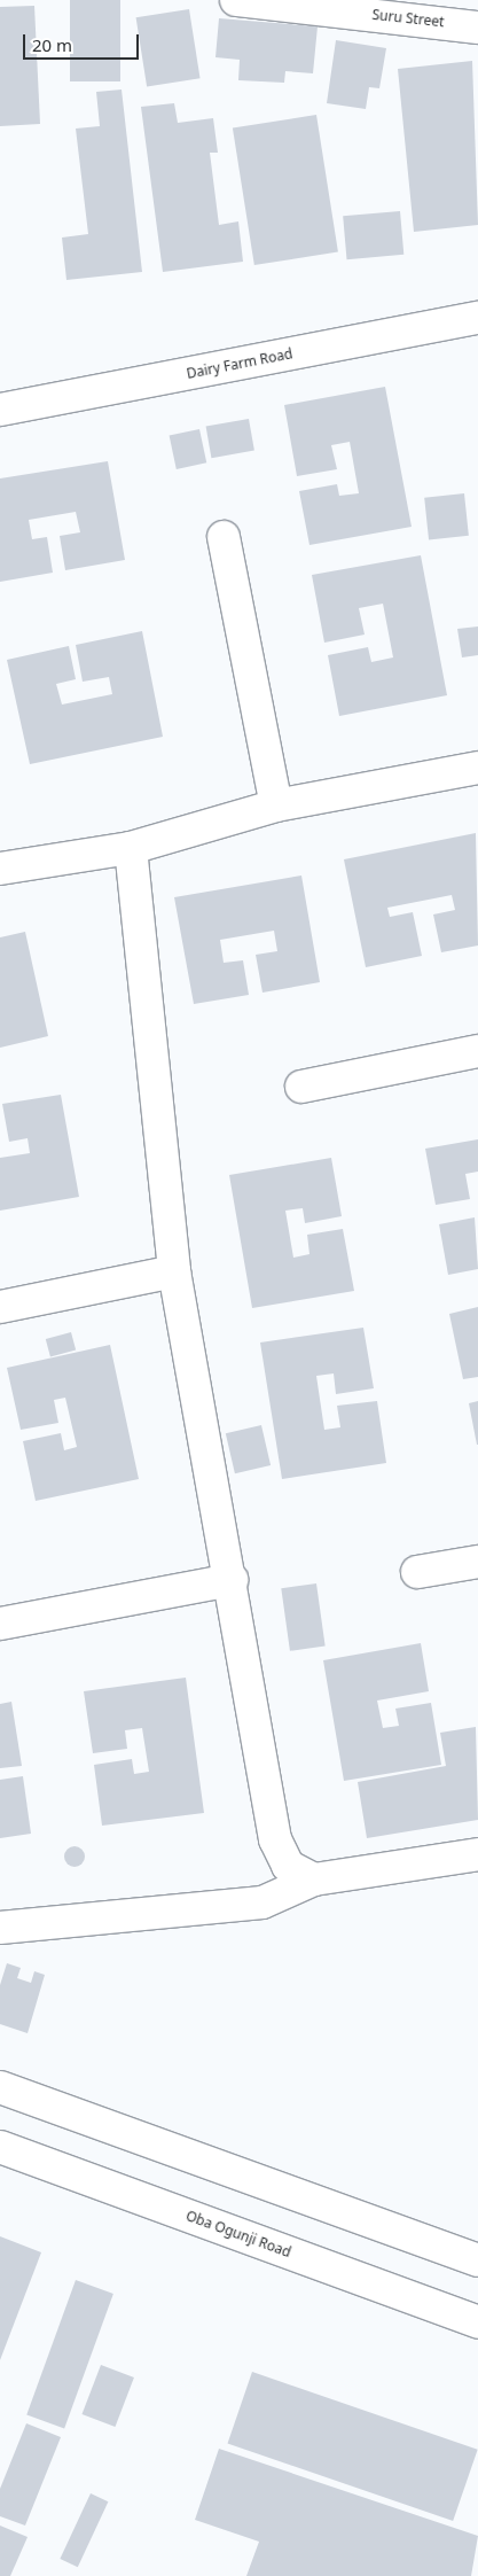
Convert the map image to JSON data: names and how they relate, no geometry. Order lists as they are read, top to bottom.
{
  "streets": {
    "street": ["Suru Street", "Dairy Farm Road", "Oba Ogunji Road"]
  },
  "scale_bar": "20 m"
}
